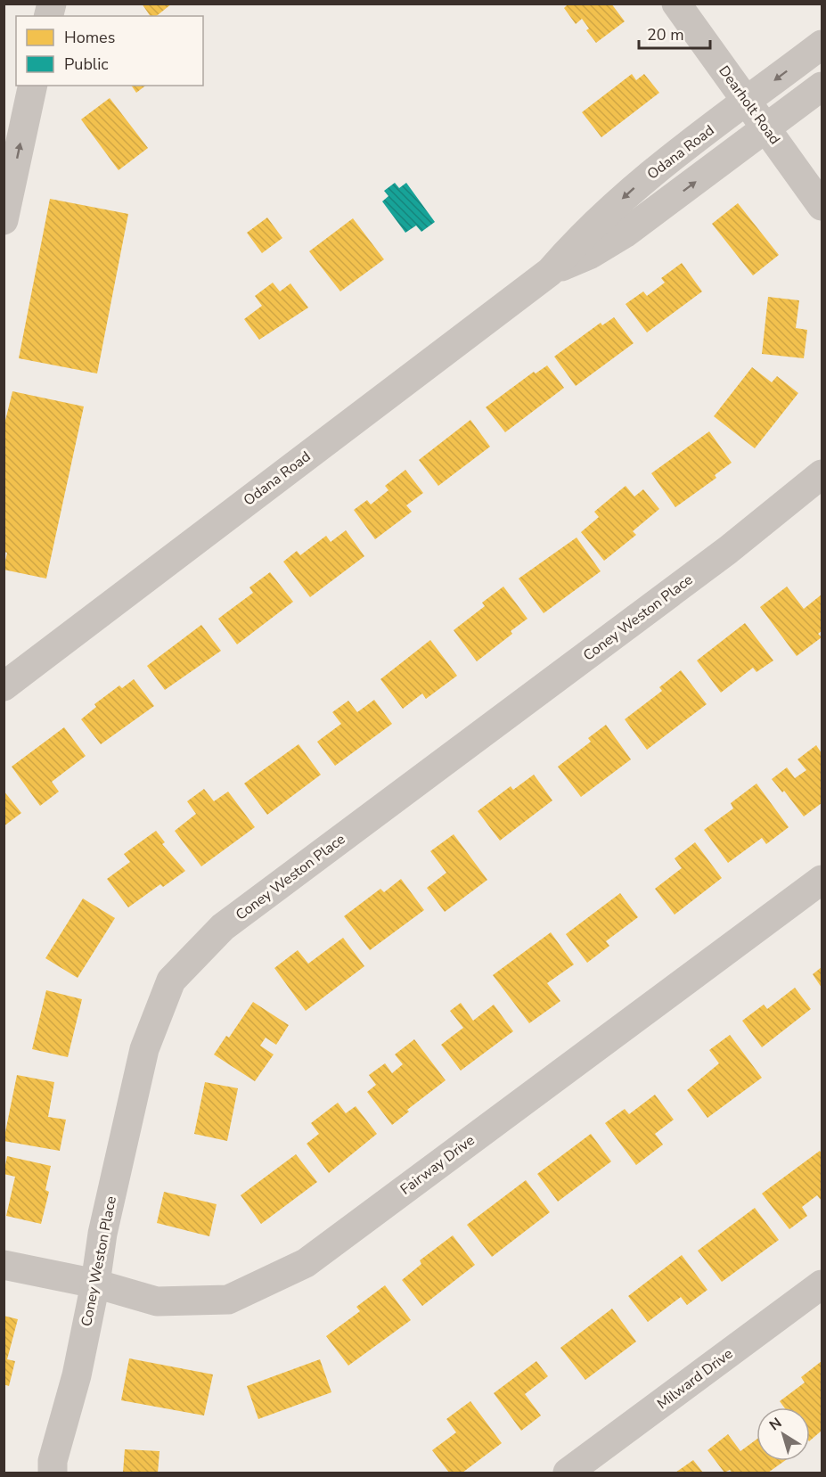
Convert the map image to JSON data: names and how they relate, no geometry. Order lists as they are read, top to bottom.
{
  "streets": {
    "street": [
      "Dearholt Road",
      "Odana Road",
      "Coney Weston Place",
      "Fairway Drive",
      "Milward Drive"
    ]
  },
  "crossings": [
    ["Dearholt Road", "Odana Road"],
    ["Coney Weston Place", "Fairway Drive"]
  ],
  "legend": ["Homes", "Public"],
  "scale_bar": "20 m",
  "north": "top left"
}
